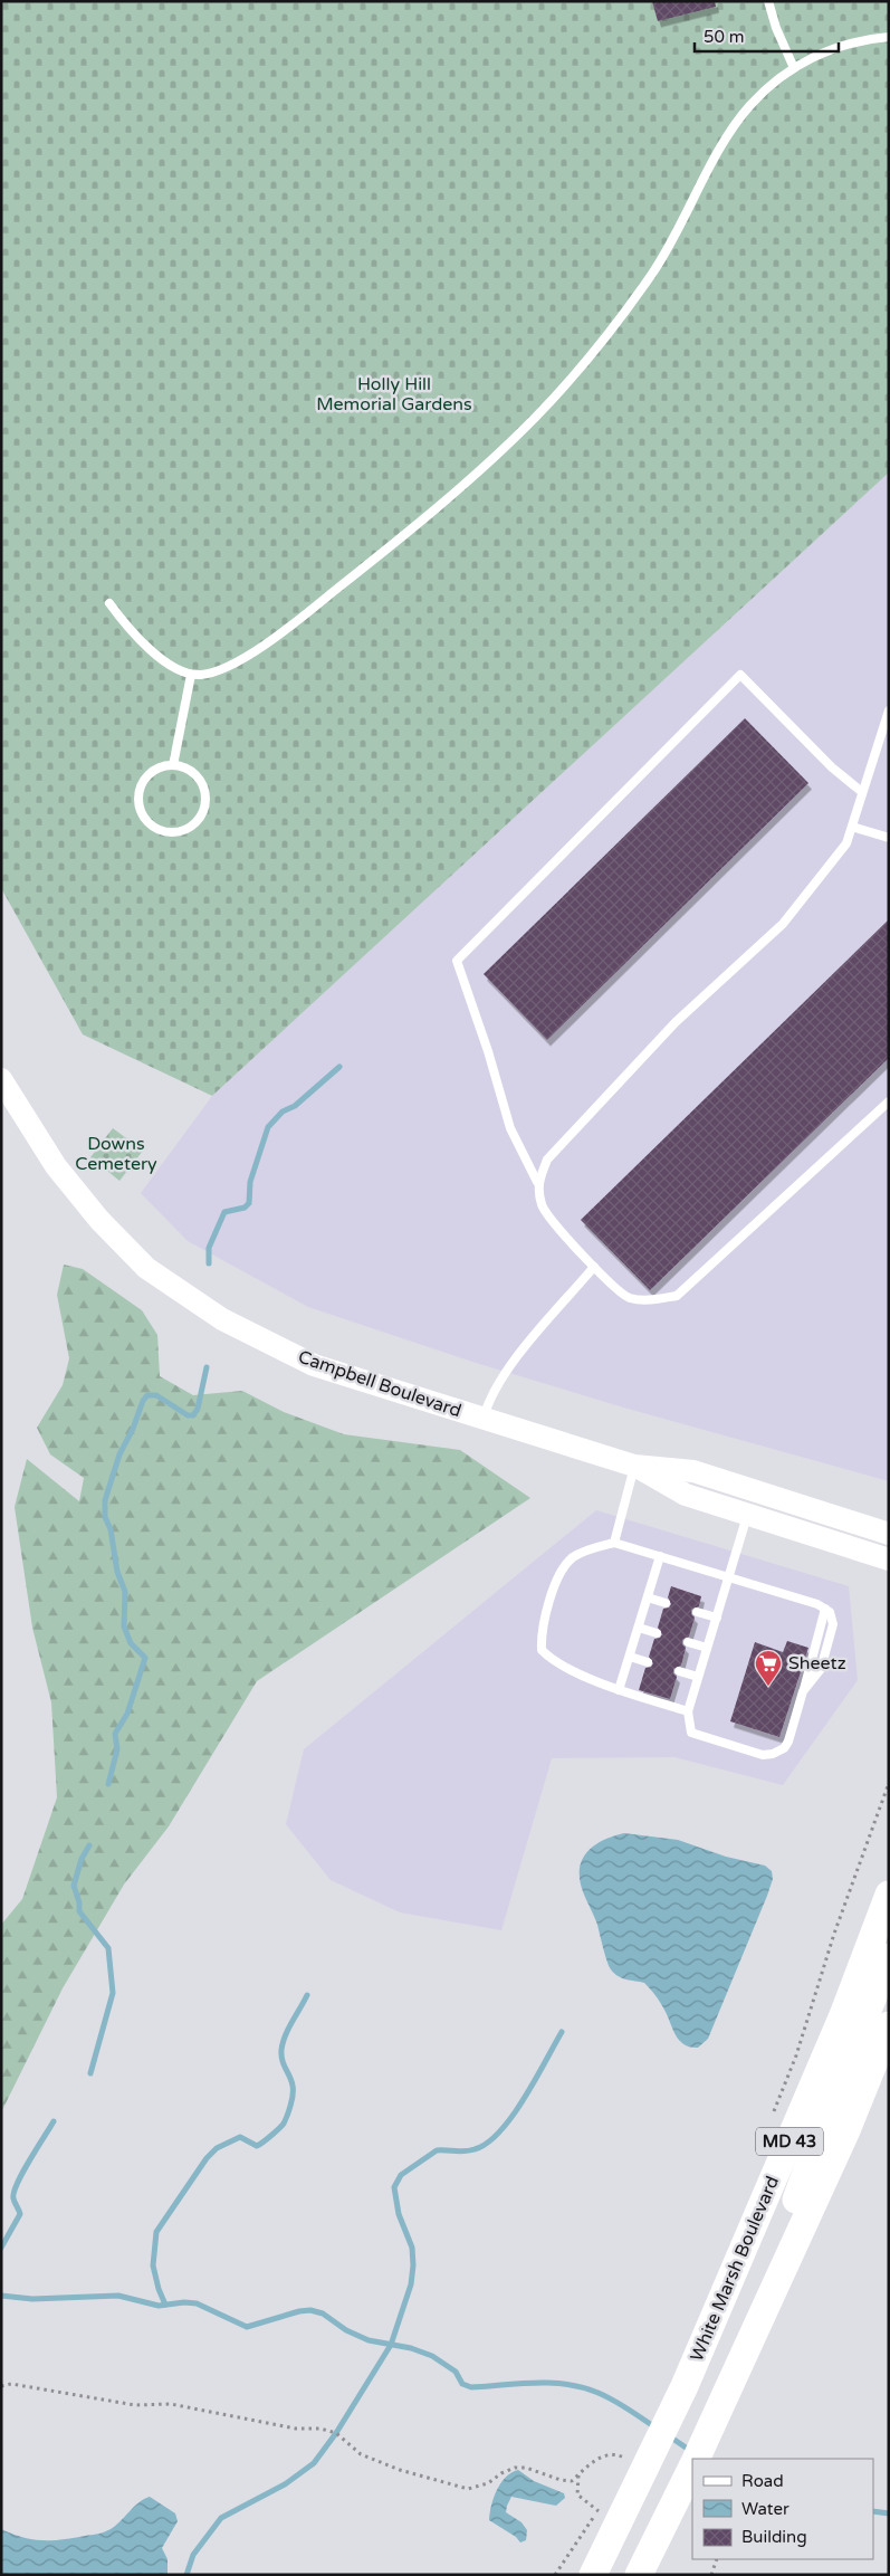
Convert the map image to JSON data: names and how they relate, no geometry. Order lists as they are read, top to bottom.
{
  "streets": {
    "main road": ["MD 43", "White Marsh Boulevard"],
    "street": ["Campbell Boulevard"]
  },
  "parks": ["Holly Hill Memorial Gardens", "Downs Cemetery"],
  "places": {
    "supermarket": ["Sheetz"]
  },
  "legend": ["Road", "Water", "Building"],
  "scale_bar": "50 m"
}
